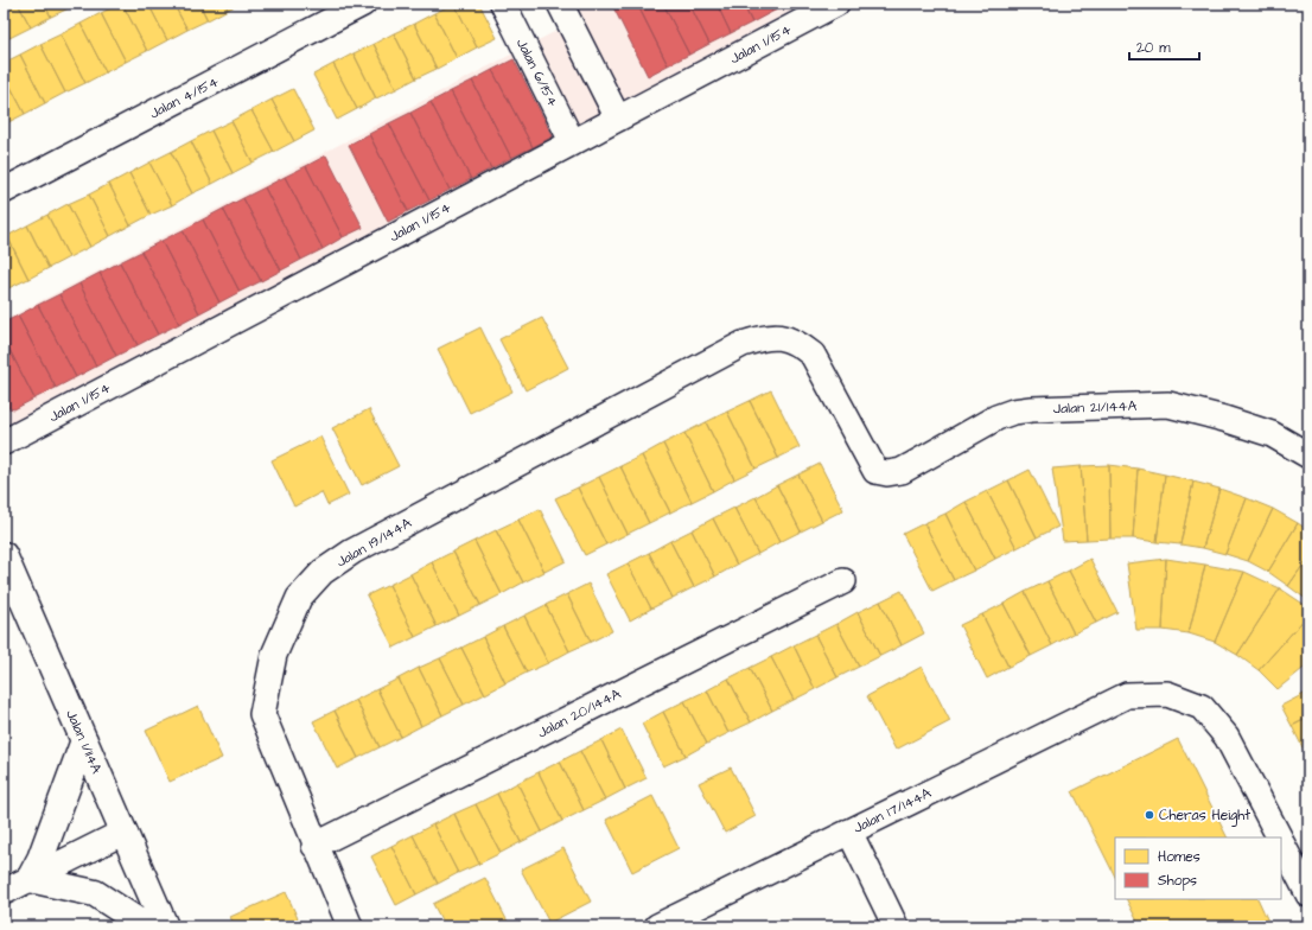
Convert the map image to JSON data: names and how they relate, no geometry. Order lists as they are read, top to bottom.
{
  "streets": {
    "street": [
      "Jalan 1/154",
      "Jalan 6/154",
      "Jalan 4/154",
      "Jalan 21/144A",
      "Jalan 19/144A",
      "Jalan 20/144A",
      "Jalan 1/114A",
      "Jalan 17/144A"
    ]
  },
  "crossings": [
    ["Jalan 1/154", "Jalan 6/154"],
    ["Jalan 21/144A", "Jalan 19/144A"],
    ["Jalan 19/144A", "Jalan 20/144A"]
  ],
  "places": ["Cheras Height"],
  "legend": ["Homes", "Shops"],
  "scale_bar": "20 m"
}
